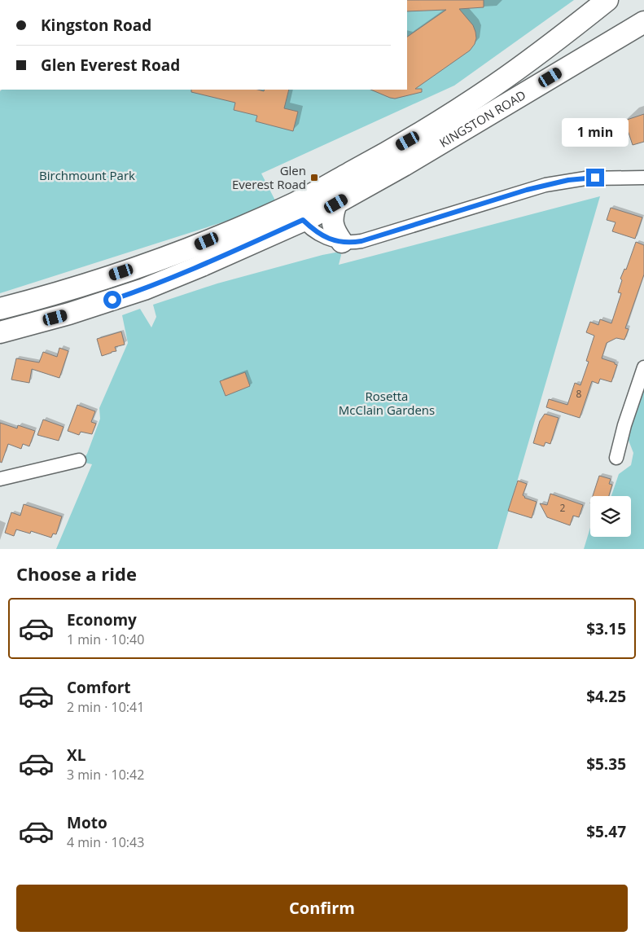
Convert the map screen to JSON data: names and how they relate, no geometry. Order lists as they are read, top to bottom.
{
  "streets": {
    "main road": ["KINGSTON ROAD"]
  },
  "parks": ["Birchmount Park", "Rosetta McClain Gardens"],
  "places": {
    "transit": ["Glen Everest Road"]
  },
  "house_numbers": ["8", "2"],
  "page": {
    "banner": ["Kingston Road", "Glen Everest Road"],
    "bubble": "1 min",
    "heading": "Choose a ride",
    "list": [
      {
        "name": "Economy",
        "note": "1 min · 10:40",
        "value": "$3.15"
      },
      {
        "name": "Comfort",
        "note": "2 min · 10:41",
        "value": "$4.25"
      },
      {
        "name": "XL",
        "note": "3 min · 10:42",
        "value": "$5.35"
      },
      {
        "name": "Moto",
        "note": "4 min · 10:43",
        "value": "$5.47"
      }
    ],
    "buttons": "Confirm"
  }
}
